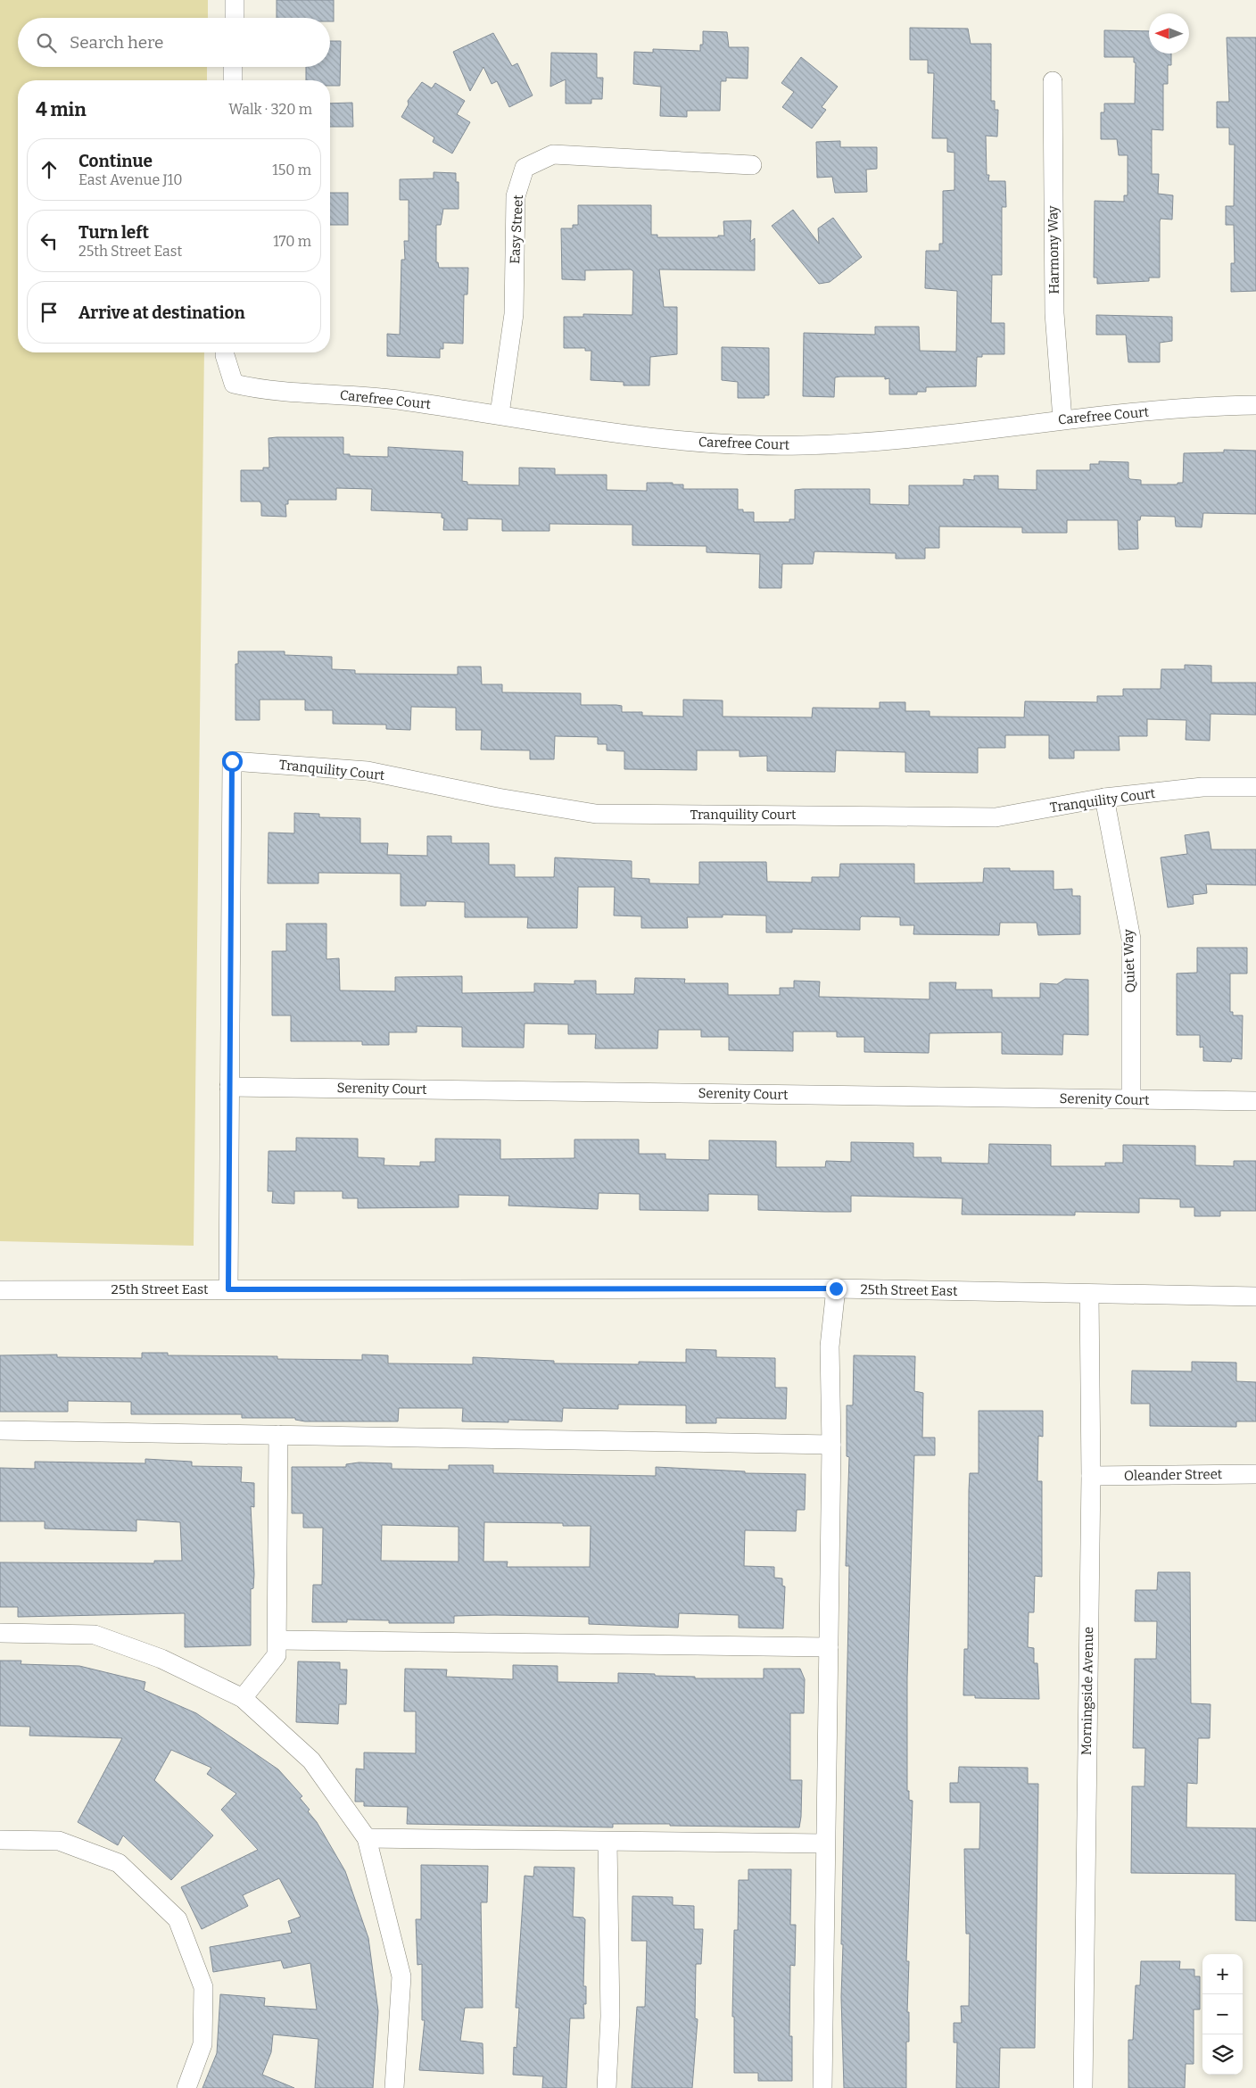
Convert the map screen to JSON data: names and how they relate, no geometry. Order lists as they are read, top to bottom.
{
  "streets": {
    "street": [
      "Easy Street",
      "Harmony Way",
      "Carefree Court",
      "Tranquility Court",
      "Quiet Way",
      "Serenity Court",
      "25th Street East",
      "Oleander Street",
      "Morningside Avenue"
    ]
  },
  "crossings": [
    ["Easy Street", "Carefree Court"],
    ["Harmony Way", "Carefree Court"],
    ["Tranquility Court", "Quiet Way"],
    ["Tranquility Court", "Serenity Court"],
    ["Quiet Way", "Serenity Court"],
    ["25th Street East", "Morningside Avenue"],
    ["Oleander Street", "Morningside Avenue"]
  ],
  "north": "left",
  "page": {
    "search": "Search here",
    "heading": ["4 min", "Walk · 320 m"],
    "list": [
      ["Continue", "East Avenue J10", "150 m"],
      ["Turn left", "25th Street East", "170 m"],
      "Arrive at destination"
    ],
    "map_buttons": ["+", "−"]
  }
}
